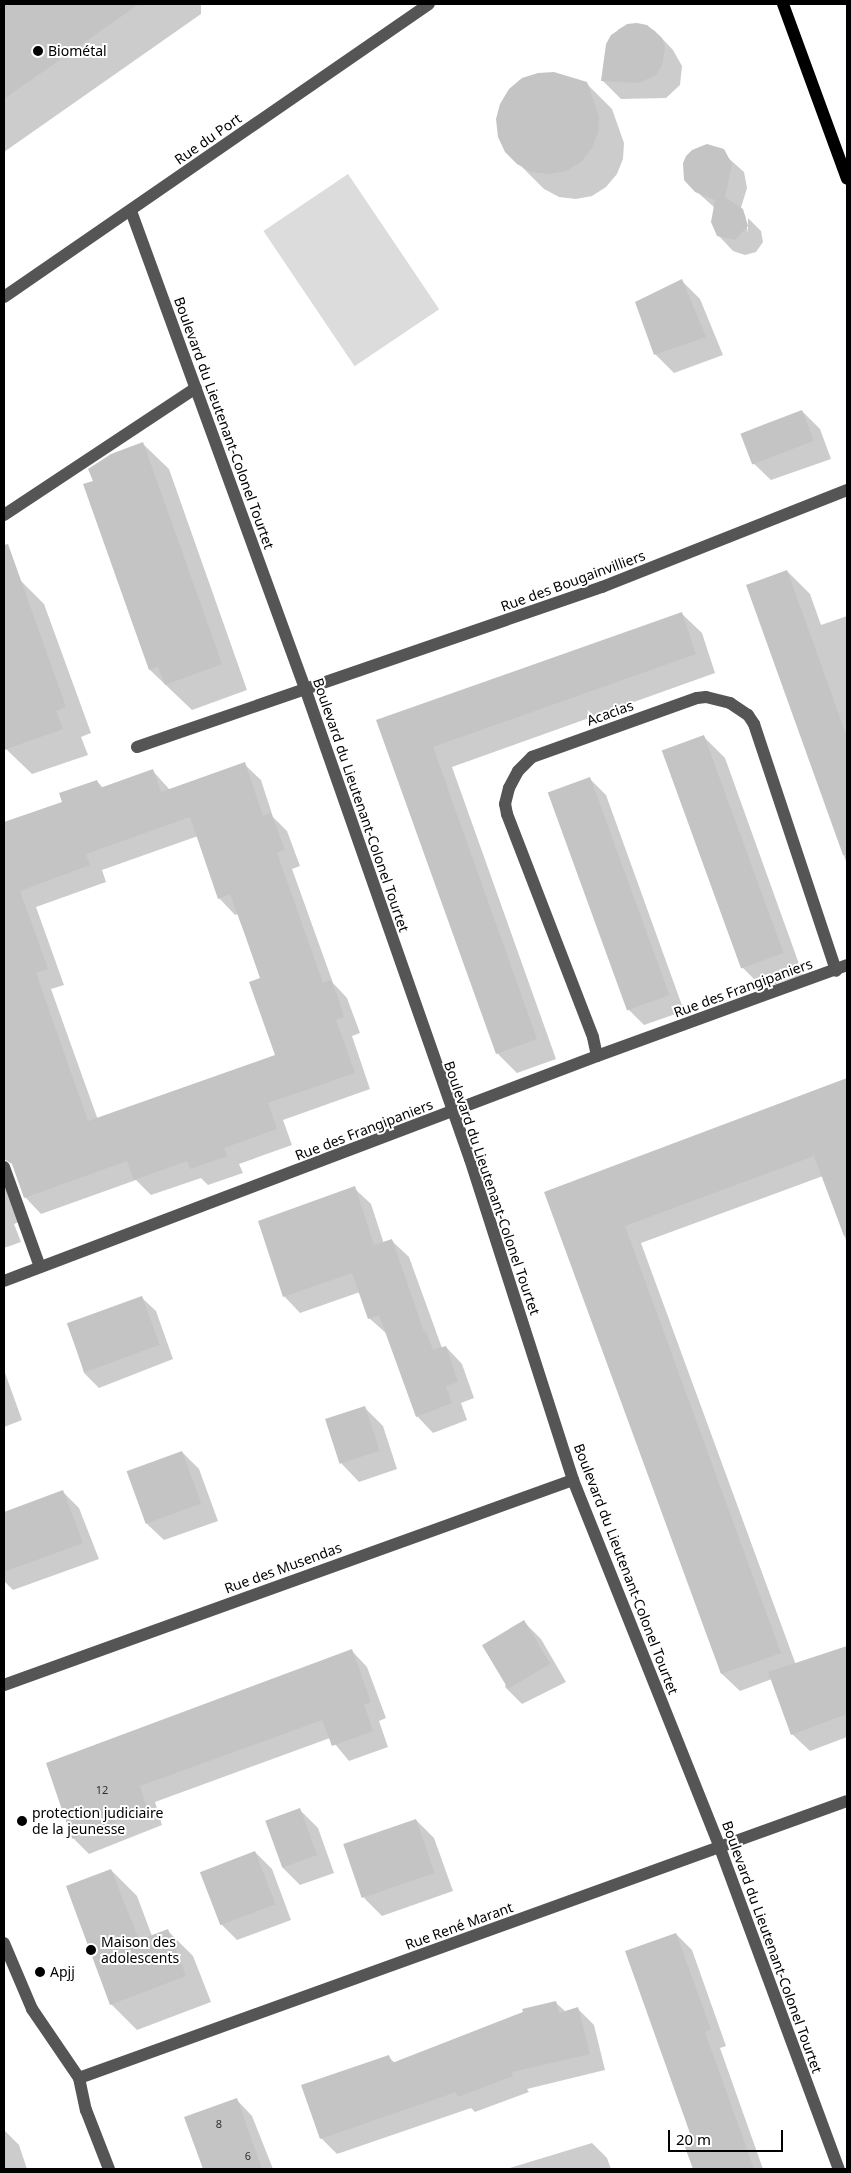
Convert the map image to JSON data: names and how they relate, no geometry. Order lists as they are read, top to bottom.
{
  "streets": {
    "street": [
      "Rue du Port",
      "Boulevard du Lieutenant-Colonel Tourtet",
      "Rue des Bougainvilliers",
      "Acacias",
      "Rue des Frangipaniers",
      "Rue des Musendas",
      "Rue René Marant"
    ]
  },
  "crossings": [
    ["Rue du Port", "Boulevard du Lieutenant-Colonel Tourtet"],
    ["Boulevard du Lieutenant-Colonel Tourtet", "Rue des Bougainvilliers"],
    ["Boulevard du Lieutenant-Colonel Tourtet", "Rue des Frangipaniers"],
    ["Boulevard du Lieutenant-Colonel Tourtet", "Rue des Musendas"],
    ["Boulevard du Lieutenant-Colonel Tourtet", "Rue René Marant"],
    ["Acacias", "Rue des Frangipaniers"]
  ],
  "places": [
    "Biométal",
    "protection judiciaire de la jeunesse",
    "Maison des adolescents",
    "Apjj"
  ],
  "house_numbers": ["12", "8", "6"],
  "scale_bar": "20 m"
}
